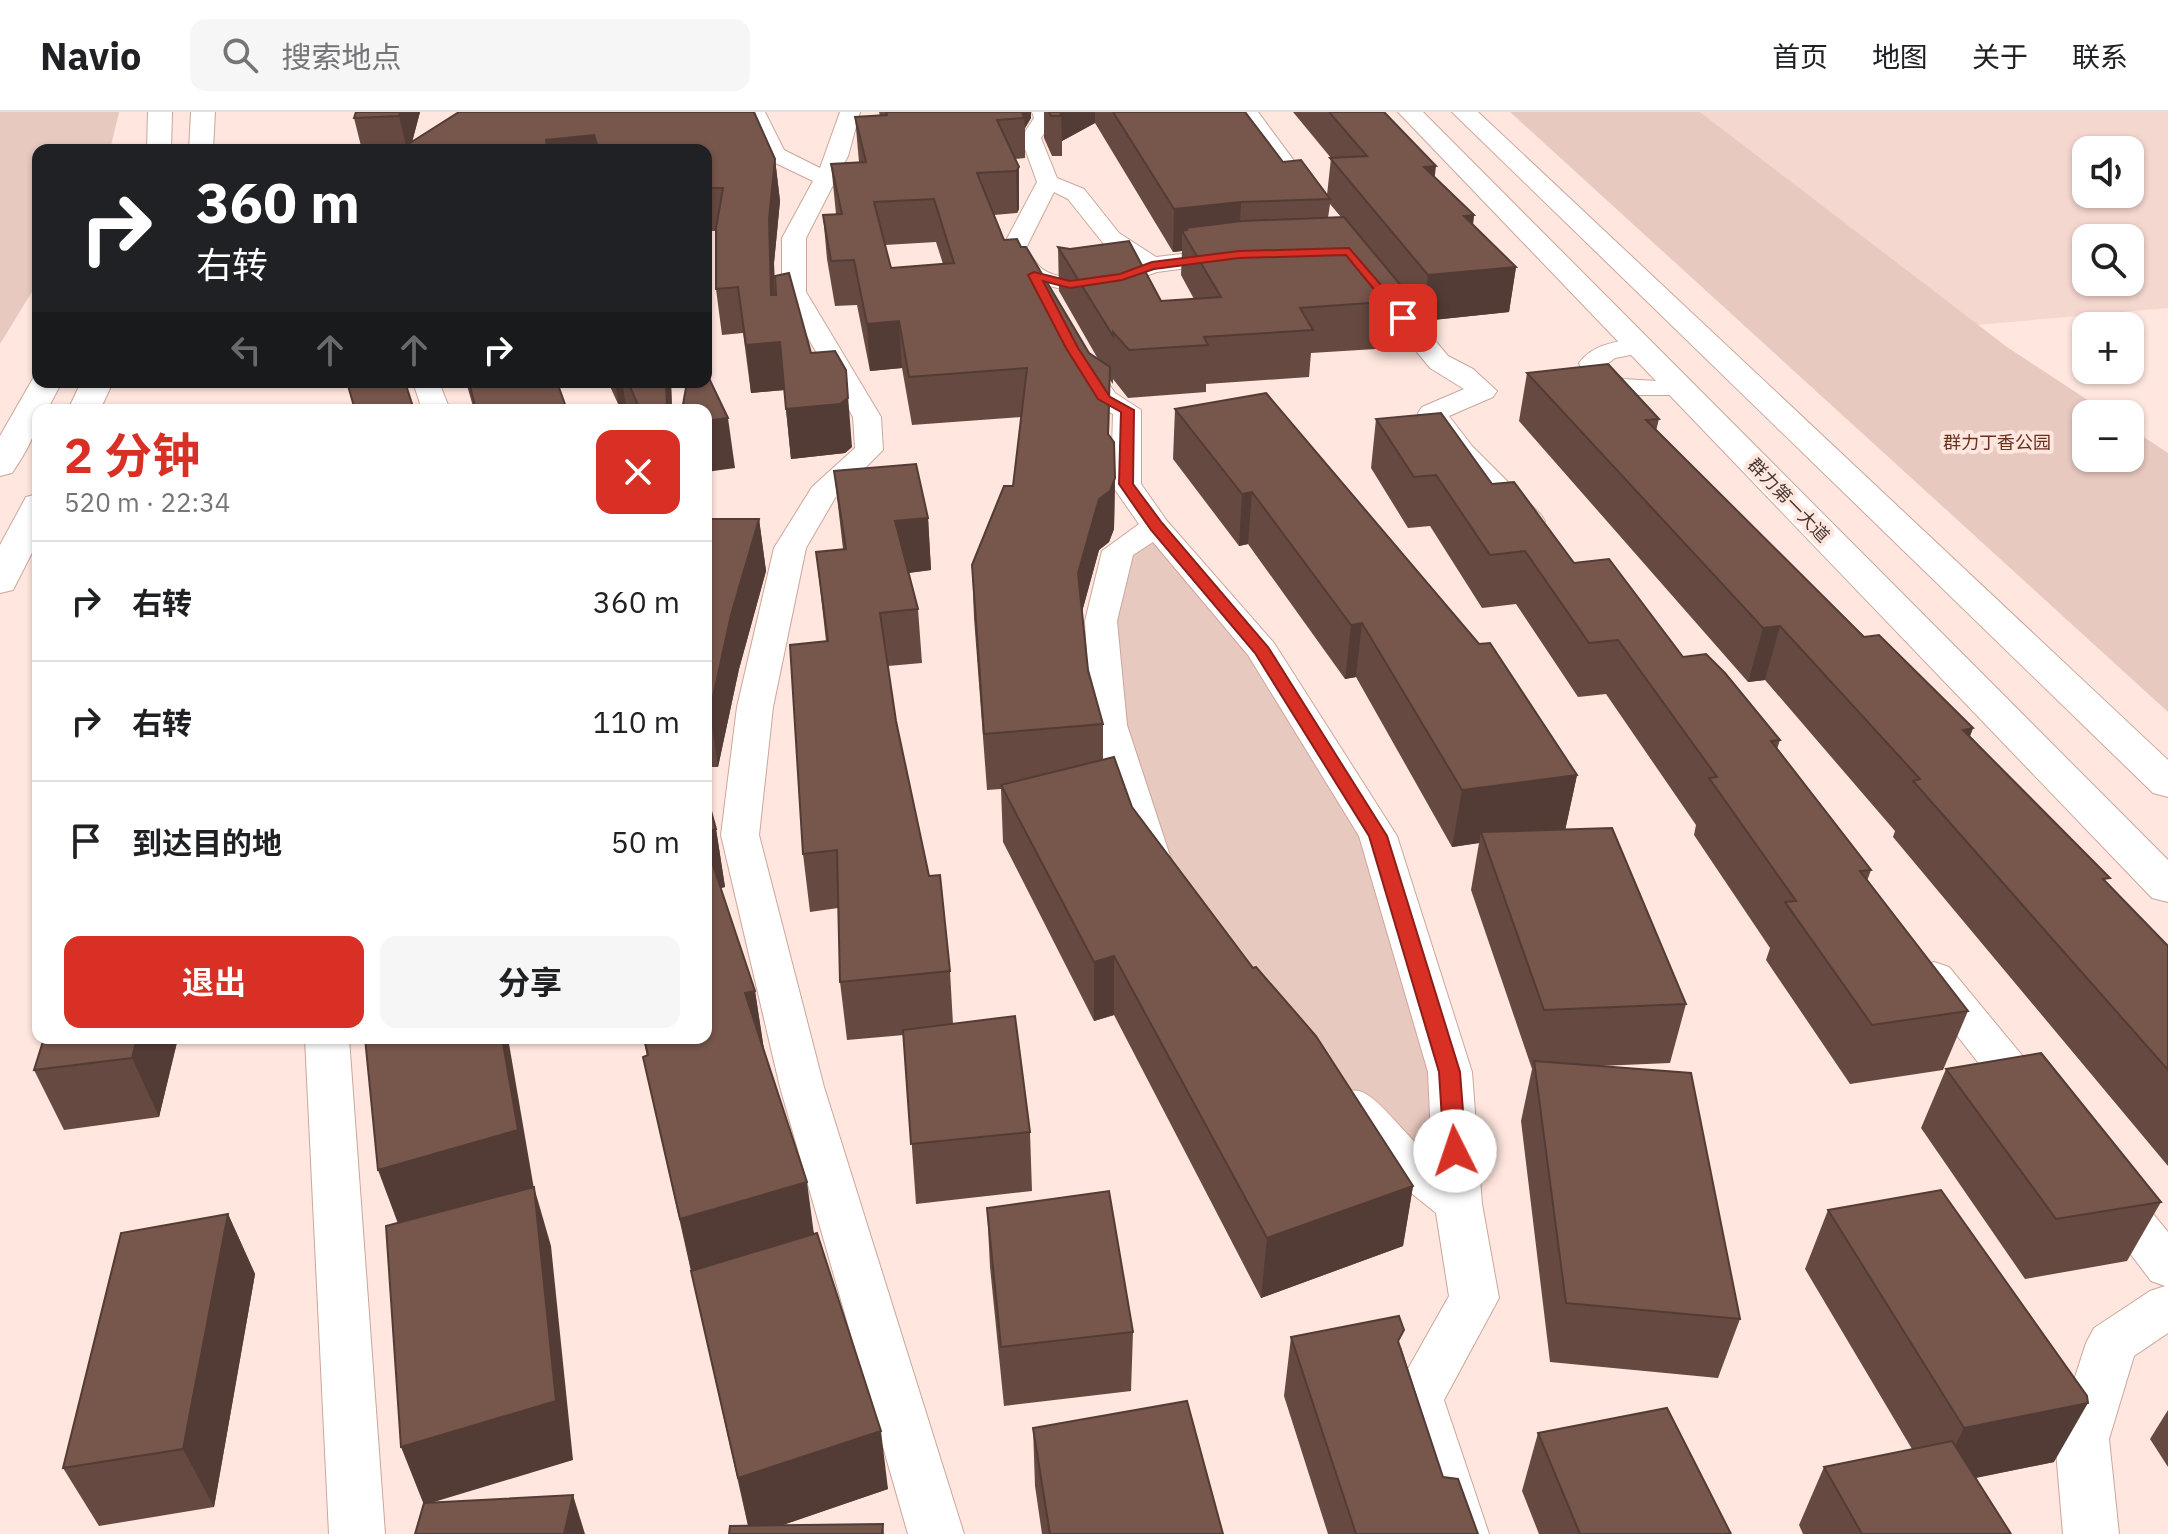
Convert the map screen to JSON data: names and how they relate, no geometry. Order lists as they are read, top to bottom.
{
  "streets": {
    "main road": ["群力第一大道"]
  },
  "parks": ["群力丁香公园"],
  "page": {
    "header": "Navio",
    "search": "搜索地点",
    "nav": [
      "首页",
      "地图",
      "关于",
      "联系"
    ],
    "map_buttons": ["+", "−"],
    "turn": ["360 m", "右转"],
    "heading": ["2 分钟", "520 m · 22:34"],
    "list": [
      {
        "name": "右转",
        "value": "360 m"
      },
      {
        "name": "右转",
        "value": "110 m"
      },
      {
        "name": "到达目的地",
        "value": "50 m"
      }
    ],
    "buttons": ["退出", "分享"]
  }
}
